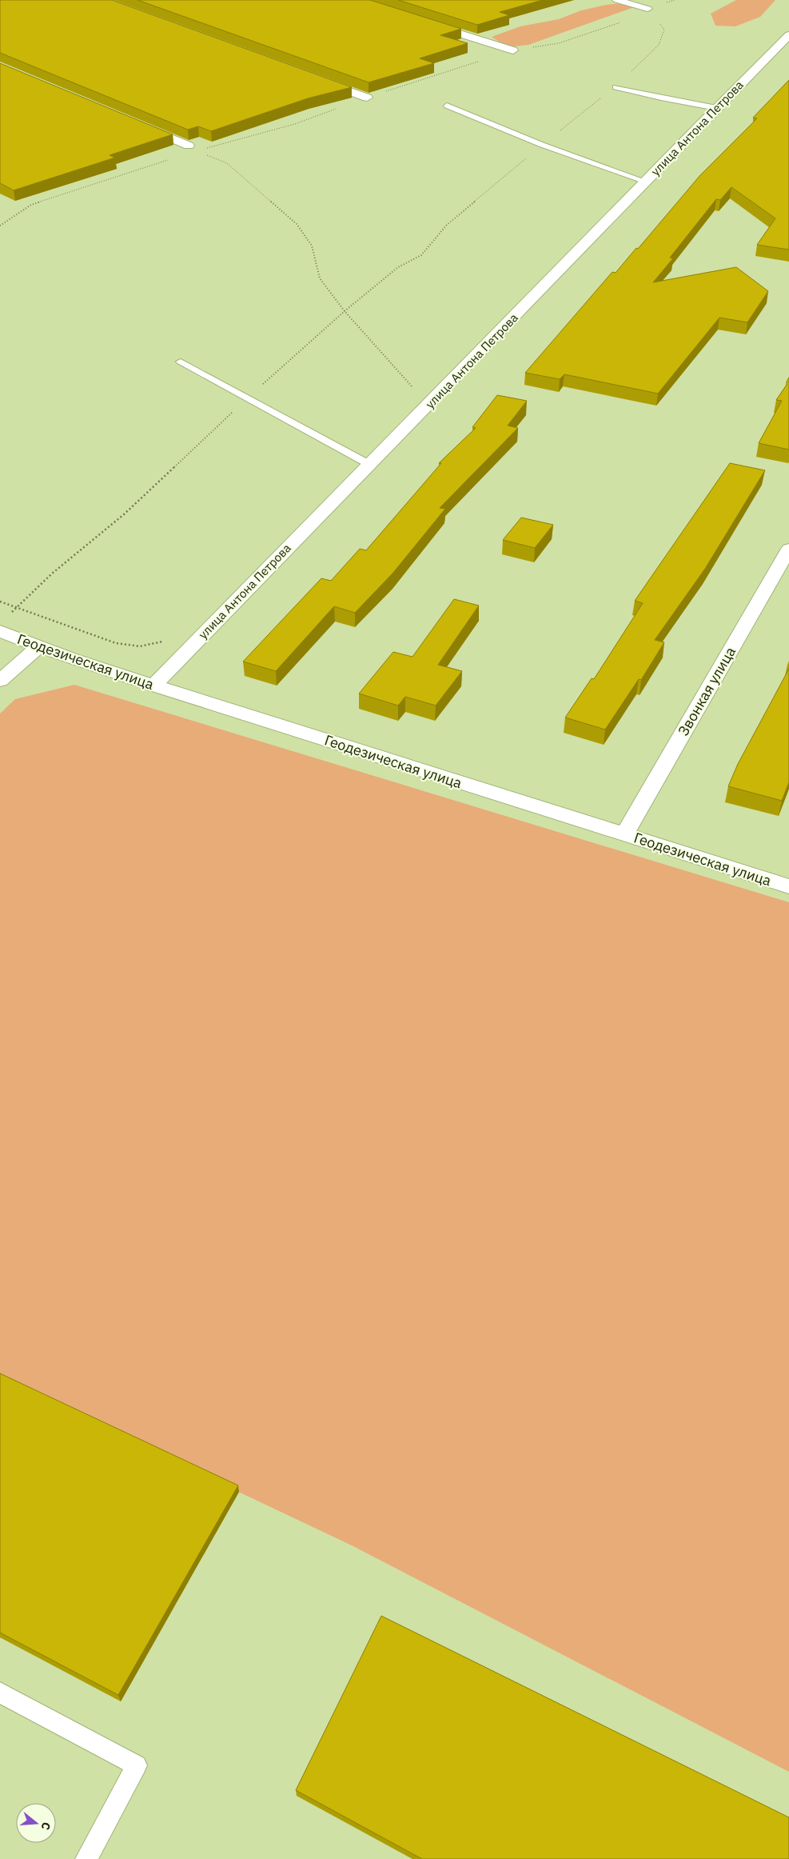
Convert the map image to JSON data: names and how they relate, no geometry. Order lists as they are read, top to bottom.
{
  "streets": {
    "street": ["улица Антона Петрова", "Геодезическая улица", "Звонкая улица"]
  },
  "crossings": [
    ["улица Антона Петрова", "Геодезическая улица"],
    ["Геодезическая улица", "Звонкая улица"]
  ],
  "north": "right"
}
